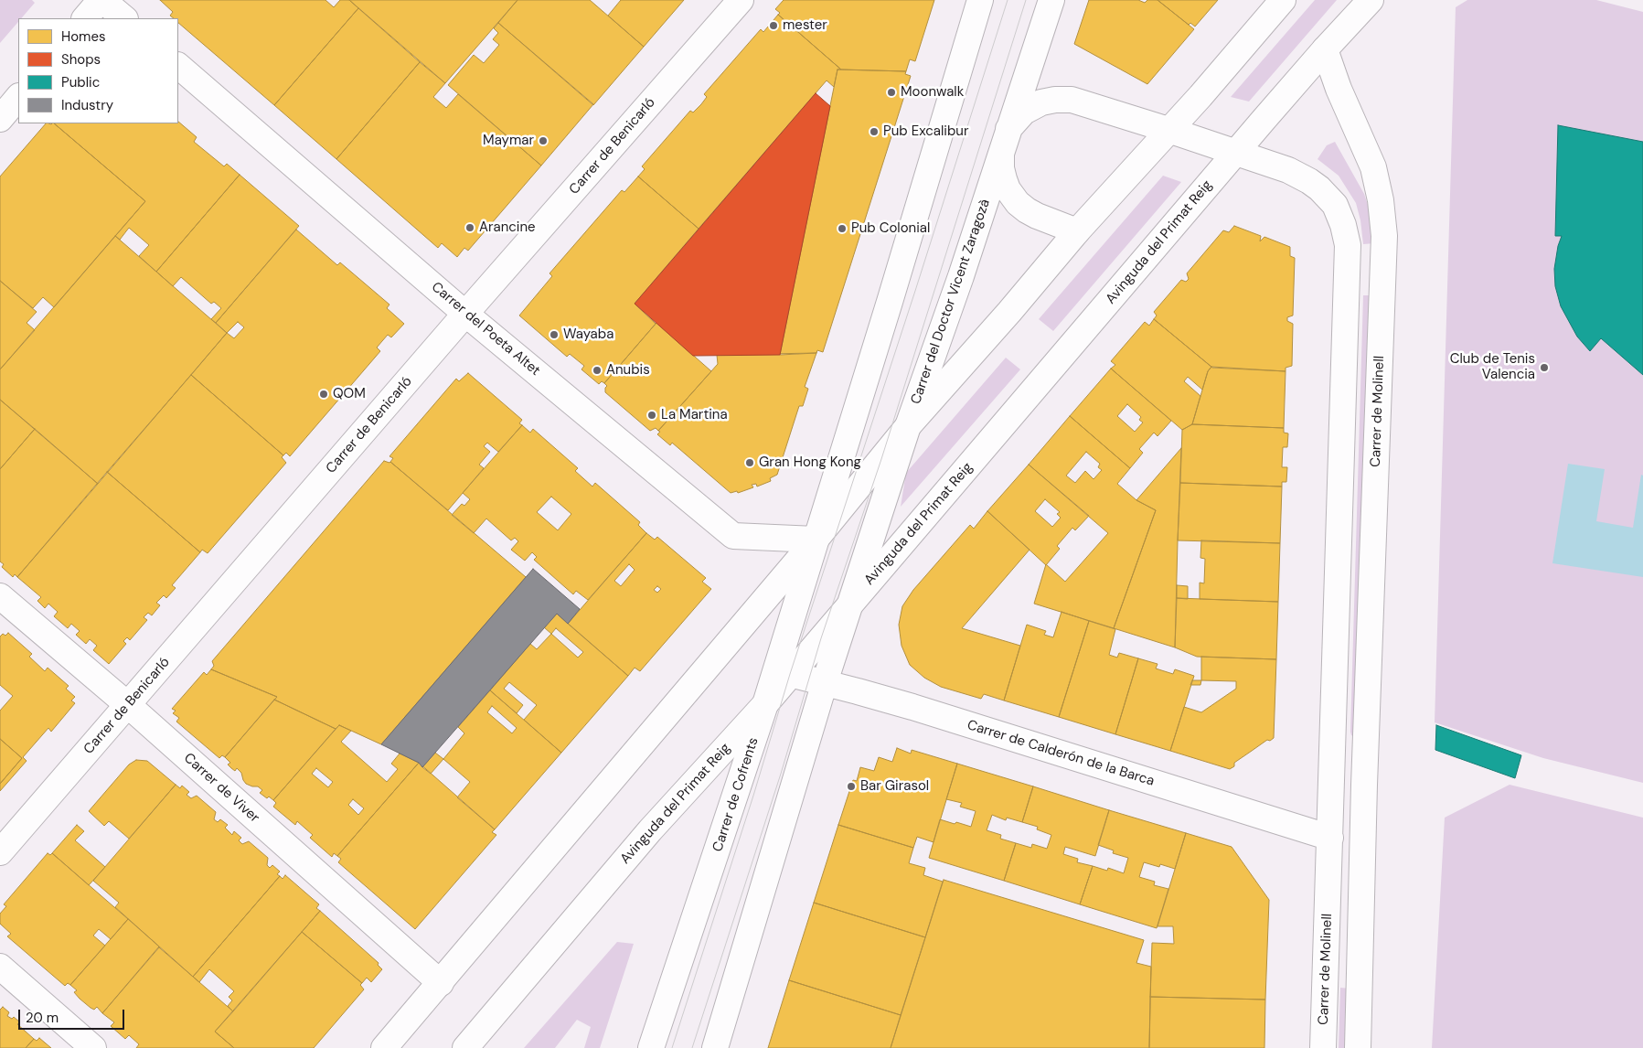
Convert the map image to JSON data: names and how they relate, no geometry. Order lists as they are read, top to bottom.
{
  "streets": {
    "street": [
      "Carrer de Benicarló",
      "Avinguda del Primat Reig",
      "Carrer del Doctor Vicent Zaragozà",
      "Carrer del Poeta Altet",
      "Carrer de Molinell",
      "Carrer de Calderón de la Barca",
      "Carrer de Viver",
      "Carrer de Cofrents"
    ]
  },
  "crossings": [
    ["Carrer de Benicarló", "Carrer del Poeta Altet"],
    ["Carrer de Benicarló", "Carrer de Viver"],
    ["Avinguda del Primat Reig", "Carrer del Doctor Vicent Zaragozà"],
    ["Avinguda del Primat Reig", "Carrer de Molinell"],
    ["Avinguda del Primat Reig", "Carrer de Calderón de la Barca"],
    ["Avinguda del Primat Reig", "Carrer de Cofrents"],
    ["Carrer del Doctor Vicent Zaragozà", "Carrer de Molinell"],
    ["Carrer del Poeta Altet", "Carrer de Cofrents"],
    ["Carrer de Molinell", "Carrer de Calderón de la Barca"]
  ],
  "places": [
    "mester",
    "Moonwalk",
    "Pub Excalibur",
    "Maymar",
    "Arancine",
    "Pub Colonial",
    "Wayaba",
    "Club de Tenis Valencia",
    "Anubis",
    "QOM",
    "La Martina",
    "Gran Hong Kong",
    "Bar Girasol"
  ],
  "legend": [
    "Homes",
    "Shops",
    "Public",
    "Industry"
  ],
  "scale_bar": "20 m"
}
